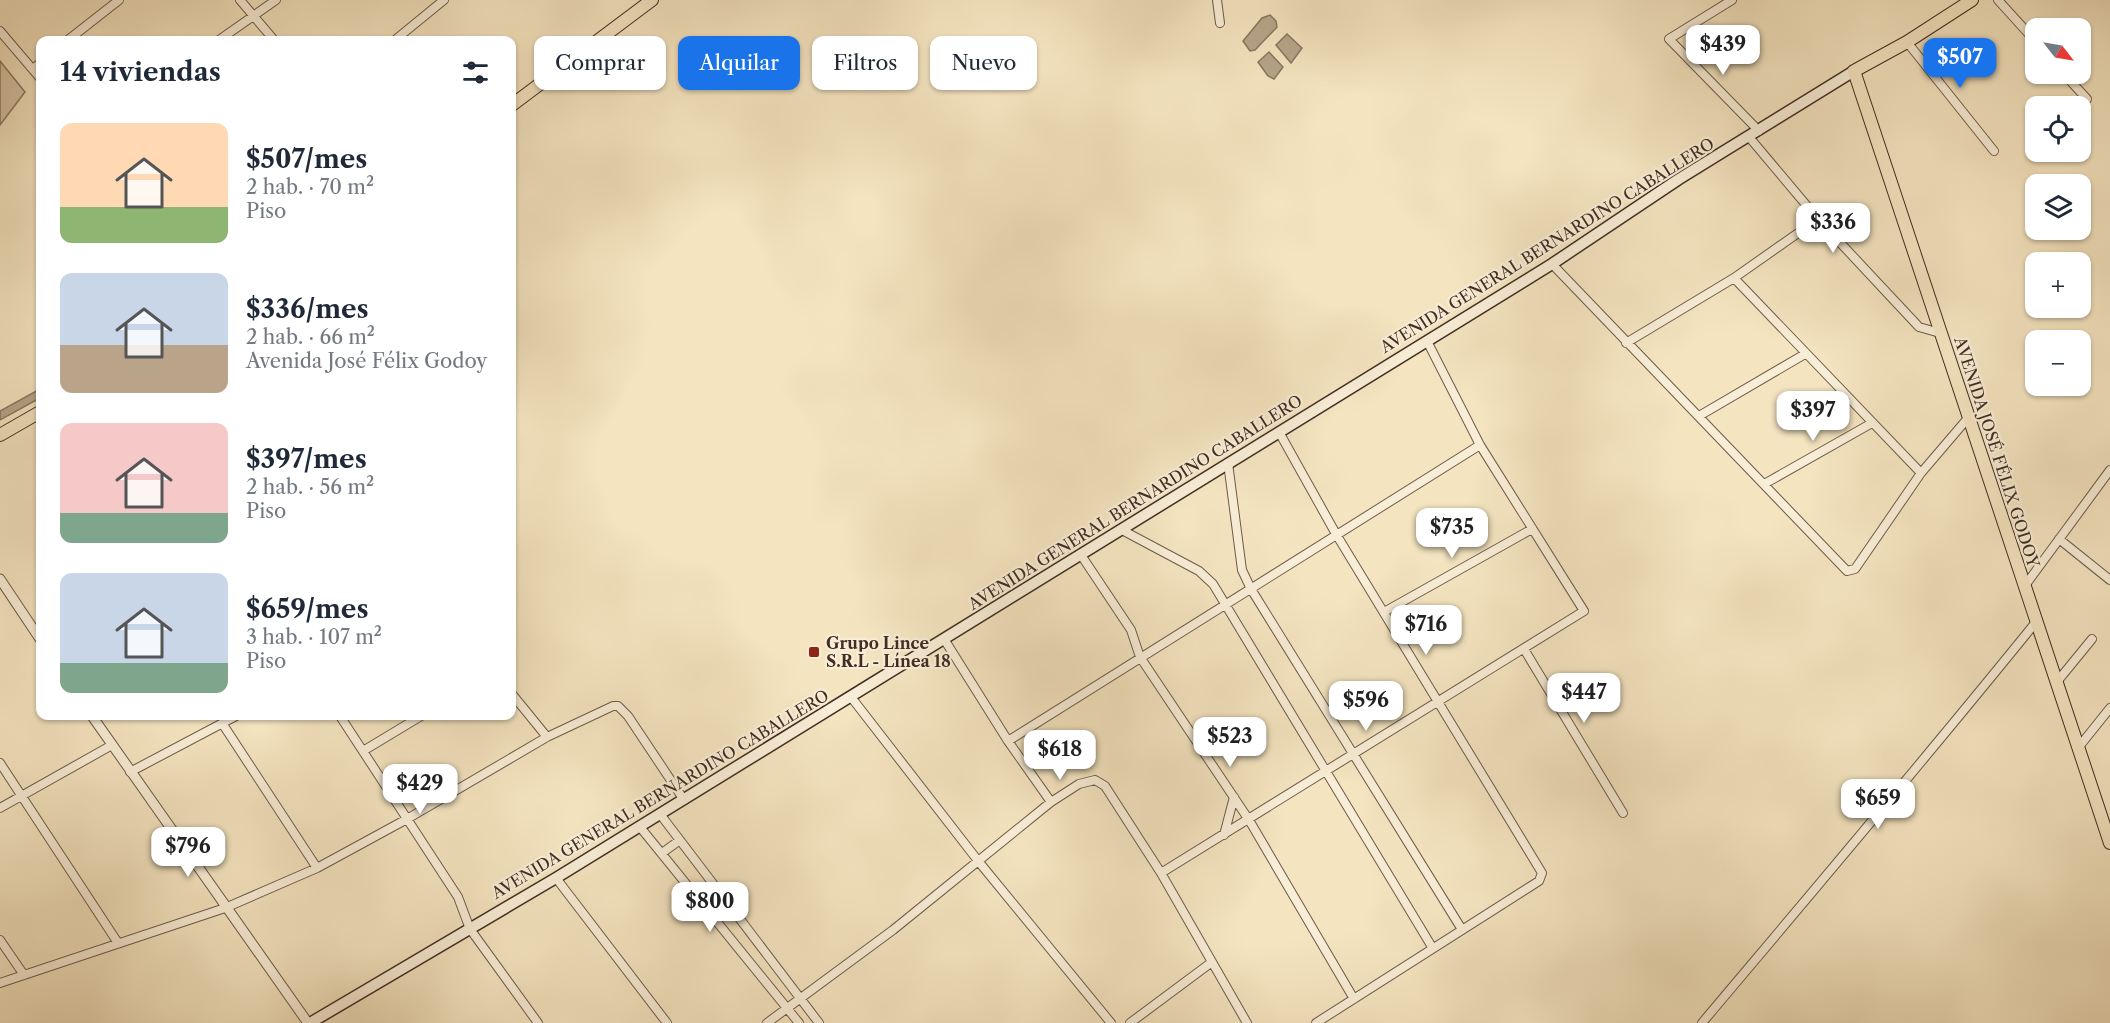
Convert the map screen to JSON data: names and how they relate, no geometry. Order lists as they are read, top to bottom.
{
  "streets": {
    "main road": ["AVENIDA GENERAL BERNARDINO CABALLERO", "AVENIDA JOSÉ FÉLIX GODOY"]
  },
  "crossings": [
    ["AVENIDA GENERAL BERNARDINO CABALLERO", "AVENIDA JOSÉ FÉLIX GODOY"]
  ],
  "places": {
    "transit": ["Grupo Lince S.R.L - Línea 18"]
  },
  "north": "bottom right",
  "page": {
    "map_buttons": ["+", "−"],
    "price": [
      "$439",
      "$507",
      "$336",
      "$397",
      "$735",
      "$716",
      "$447",
      "$596",
      "$523",
      "$618",
      "$429",
      "$659",
      "$796",
      "$800"
    ],
    "chip": [
      "Comprar",
      "Alquilar",
      "Filtros",
      "Nuevo"
    ],
    "heading": "14 viviendas",
    "list": [
      {
        "name": "$507/mes",
        "note": "2 hab. · 70 m² · Piso"
      },
      {
        "name": "$336/mes",
        "note": "2 hab. · 66 m² · Avenida José Félix Godoy"
      },
      {
        "name": "$397/mes",
        "note": "2 hab. · 56 m² · Piso"
      },
      {
        "name": "$659/mes",
        "note": "3 hab. · 107 m² · Piso"
      }
    ]
  }
}
